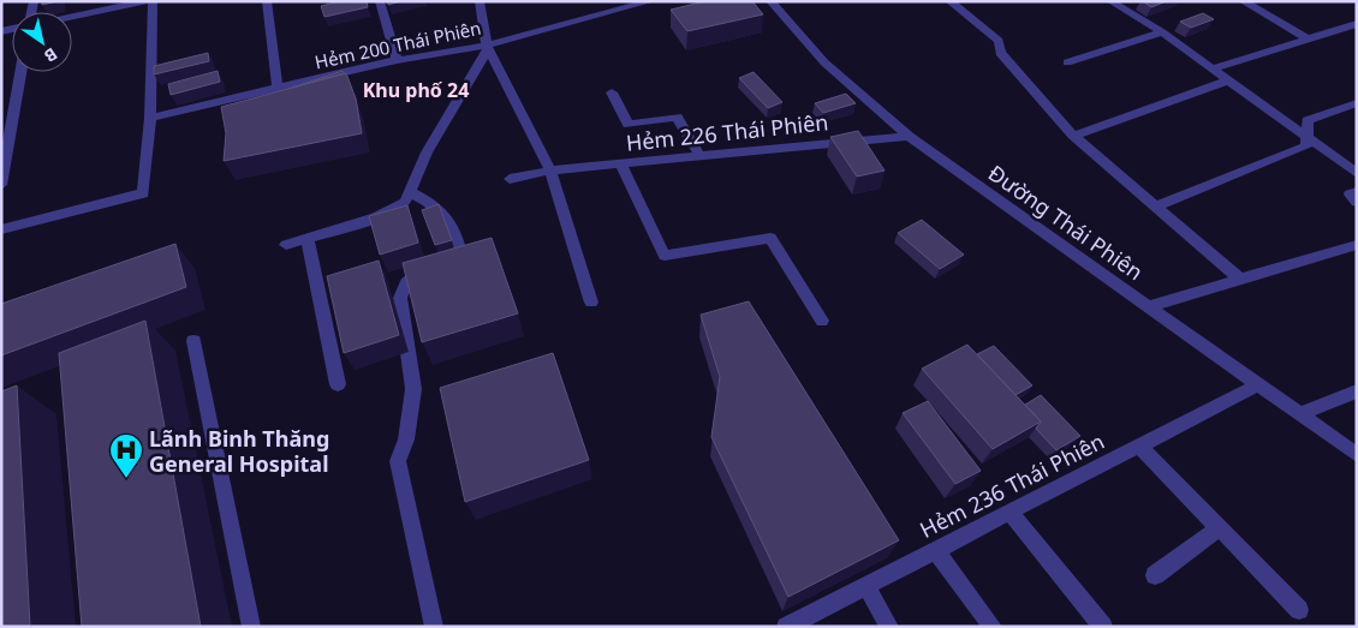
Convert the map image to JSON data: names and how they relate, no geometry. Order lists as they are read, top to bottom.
{
  "streets": {
    "street": [
      "Hẻm 200 Thái Phiên",
      "Hẻm 226 Thái Phiên",
      "Đường Thái Phiên",
      "Hẻm 236 Thái Phiên"
    ]
  },
  "crossings": [
    ["Hẻm 226 Thái Phiên", "Đường Thái Phiên"],
    ["Đường Thái Phiên", "Hẻm 236 Thái Phiên"]
  ],
  "districts": ["Khu phố 24"],
  "places": {
    "hospital": ["Lãnh Binh Thăng General Hospital"]
  },
  "north": "bottom right"
}
